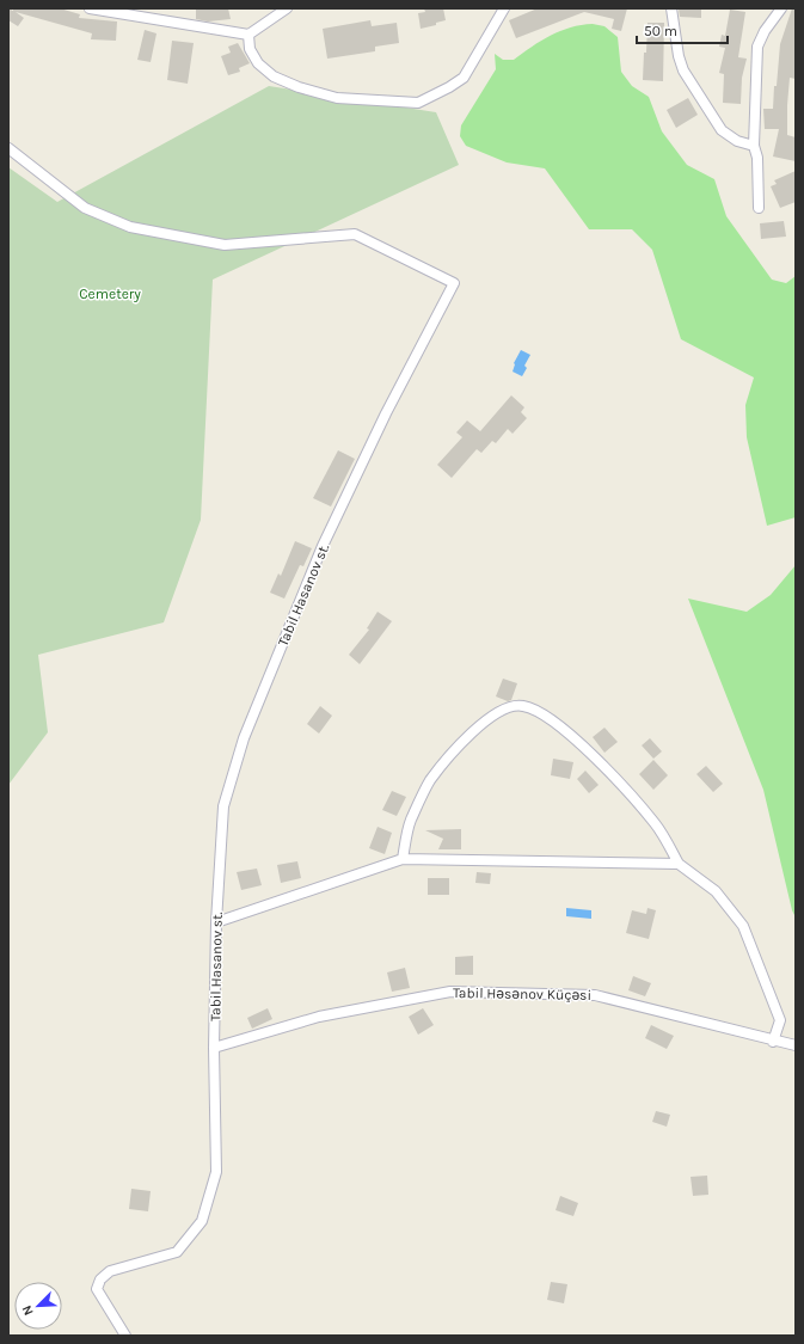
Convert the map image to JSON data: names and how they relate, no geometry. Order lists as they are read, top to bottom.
{
  "streets": {
    "street": ["Tabil Hasanov st.", "Tabil Həsənov Küçəsi"]
  },
  "crossings": [
    ["Tabil Hasanov st.", "Tabil Həsənov Küçəsi"]
  ],
  "parks": ["Cemetery"],
  "scale_bar": "50 m",
  "north": "bottom left"
}
